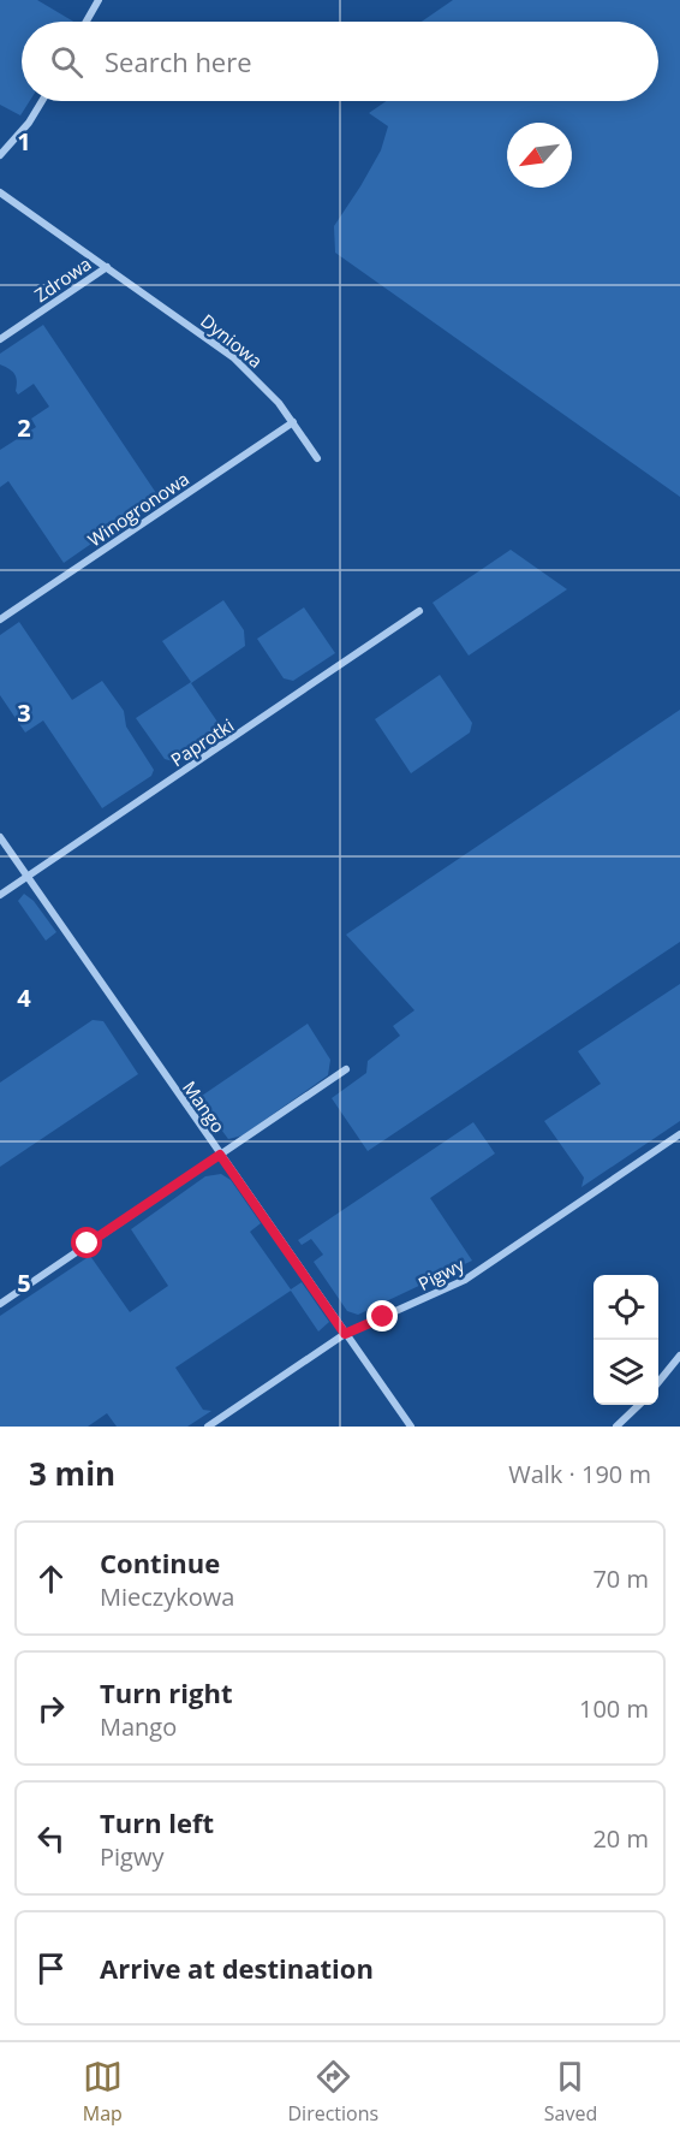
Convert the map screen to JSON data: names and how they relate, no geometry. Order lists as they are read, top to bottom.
{
  "streets": {
    "street": [
      "Zdrowa",
      "Dyniowa",
      "Winogronowa",
      "Paprotki",
      "Mango",
      "Pigwy"
    ]
  },
  "crossings": [
    ["Zdrowa", "Dyniowa"],
    ["Dyniowa", "Winogronowa"],
    ["Paprotki", "Mango"],
    ["Mango", "Pigwy"]
  ],
  "north": "bottom left",
  "page": {
    "search": "Search here",
    "heading": ["3 min", "Walk · 190 m"],
    "list": [
      ["Continue", "Mieczykowa", "70 m"],
      ["Turn right", "Mango", "100 m"],
      ["Turn left", "Pigwy", "20 m"],
      "Arrive at destination"
    ],
    "nav": ["Map", "Directions", "Saved"]
  },
  "grid": {
    "rows": [
      "1",
      "2",
      "3",
      "4",
      "5"
    ]
  }
}
